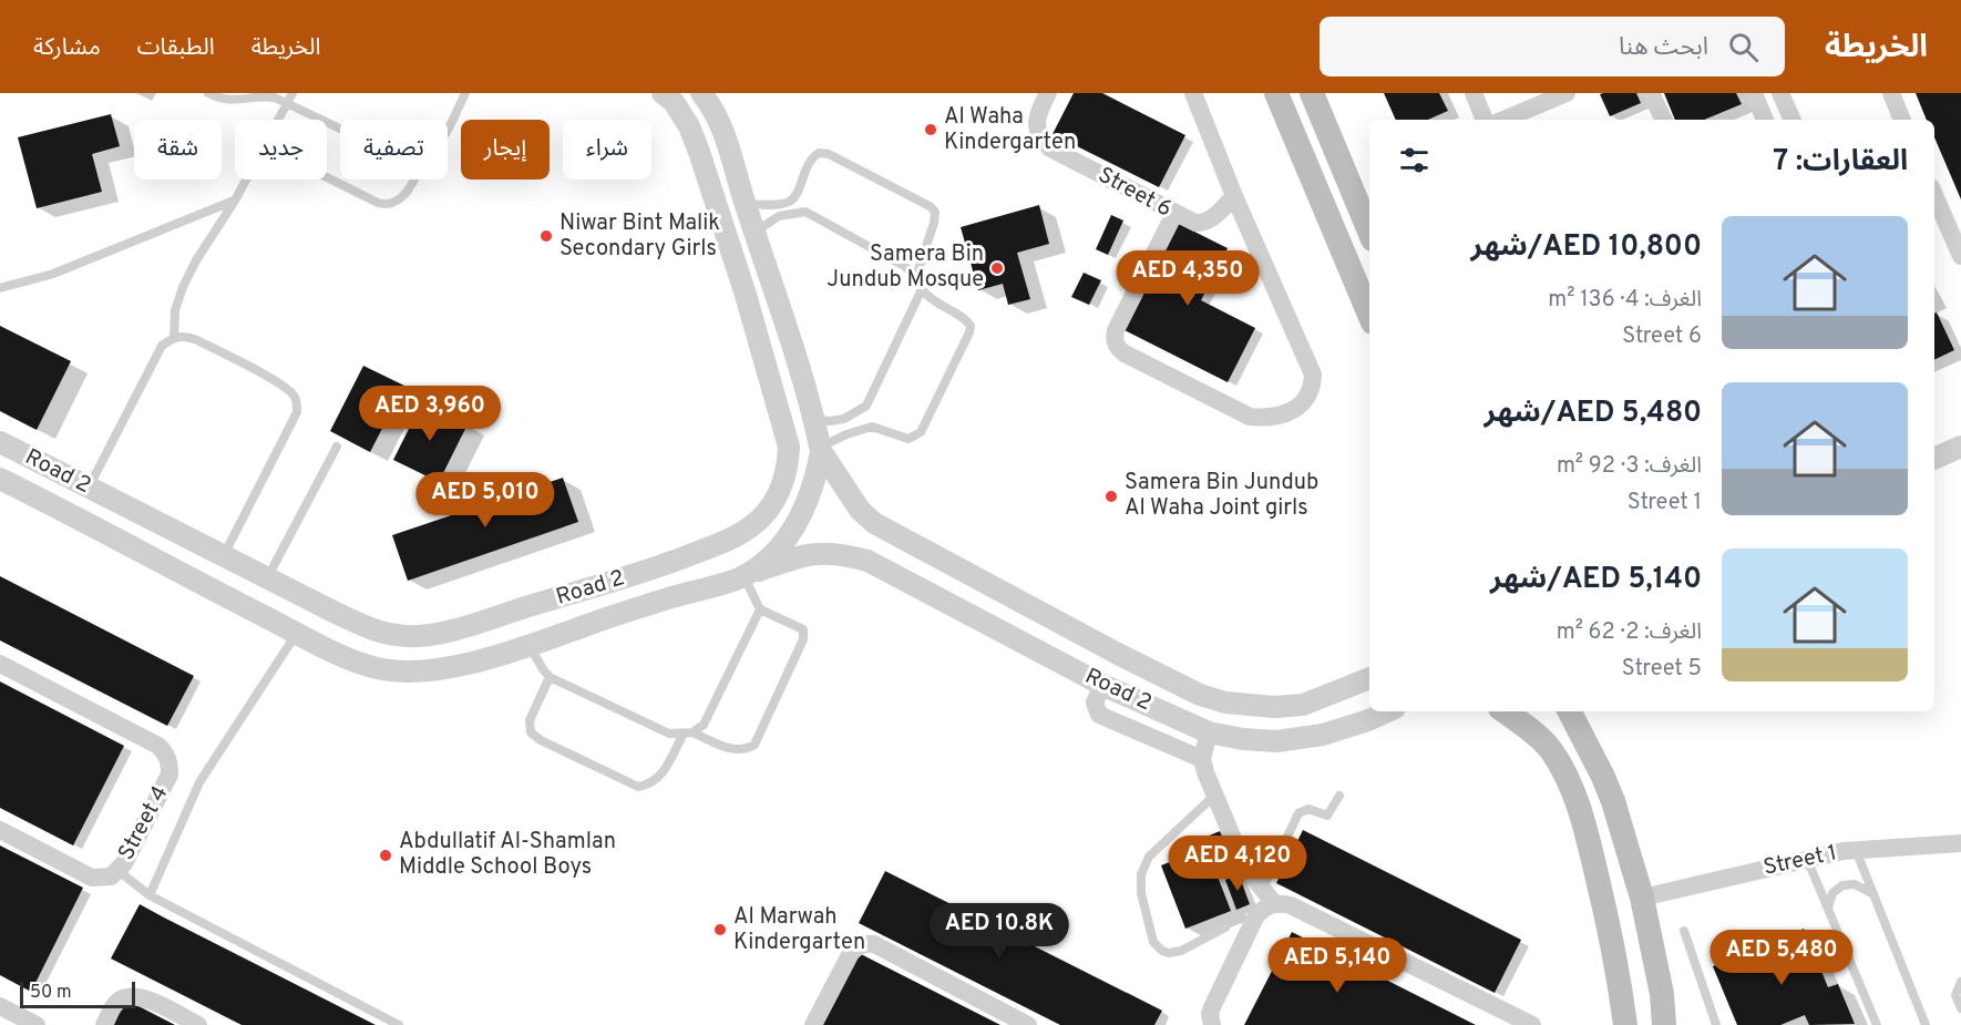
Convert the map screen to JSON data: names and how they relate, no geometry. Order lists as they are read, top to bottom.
{
  "streets": {
    "street": [
      "Street 6",
      "Road 2",
      "Street 4",
      "Street 1"
    ]
  },
  "places": [
    "Al Waha Kindergarten",
    "Niwar Bint Malik Secondary Girls",
    "Samera Bin Jundub Mosque",
    "Samera Bin Jundub Al Waha Joint girls",
    "Abdullatif Al-Shamlan Middle School Boys",
    "Al Marwah Kindergarten"
  ],
  "scale_bar": "50 m",
  "page": {
    "header": "الخريطة",
    "search": "ابحث هنا",
    "nav": ["الخريطة", "الطبقات", "مشاركة"],
    "chip": [
      "شراء",
      "إيجار",
      "تصفية",
      "جديد",
      "شقة"
    ],
    "heading": "العقارات: 7",
    "list": [
      {
        "name": "AED 10,800/شهر",
        "note": "الغرف: 4 · 136 m² · Street 6"
      },
      {
        "name": "AED 5,480/شهر",
        "note": "الغرف: 3 · 92 m² · Street 1"
      },
      {
        "name": "AED 5,140/شهر",
        "note": "الغرف: 2 · 62 m² · Street 5"
      }
    ],
    "price": [
      "AED 4,350",
      "AED 3,960",
      "AED 5,010",
      "AED 4,120",
      "AED 10.8K",
      "AED 5,480",
      "AED 5,140"
    ],
    "scale": "50 m"
  }
}
